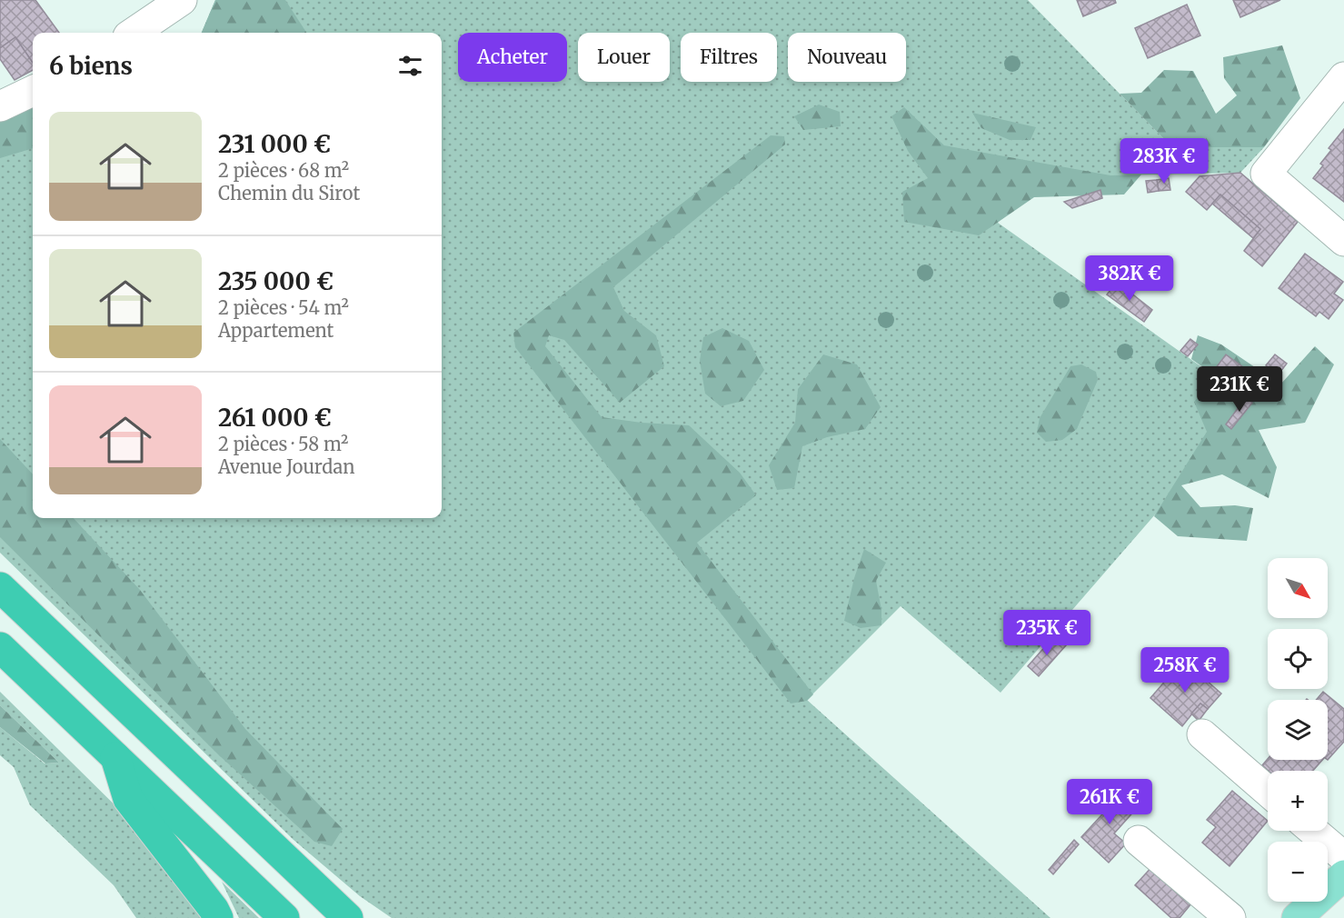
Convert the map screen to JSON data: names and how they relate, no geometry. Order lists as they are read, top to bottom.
{
  "north": "bottom right",
  "page": {
    "chip": [
      "Acheter",
      "Louer",
      "Filtres",
      "Nouveau"
    ],
    "heading": "6 biens",
    "list": [
      {
        "name": "231 000 €",
        "note": "2 pièces · 68 m² · Chemin du Sirot"
      },
      {
        "name": "235 000 €",
        "note": "2 pièces · 54 m² · Appartement"
      },
      {
        "name": "261 000 €",
        "note": "2 pièces · 58 m² · Avenue Jourdan"
      }
    ],
    "price": [
      "283K €",
      "382K €",
      "231K €",
      "235K €",
      "258K €",
      "261K €"
    ],
    "map_buttons": ["+", "−"]
  }
}
